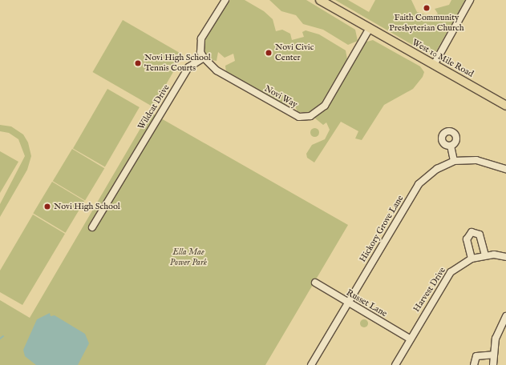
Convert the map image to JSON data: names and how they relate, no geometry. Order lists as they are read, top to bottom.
{
  "streets": {
    "main road": ["West 10 Mile Road"],
    "street": [
      "Novi Way",
      "Wildcat Drive",
      "Hickory Grove Lane",
      "Harvest Drive",
      "Russet Lane"
    ]
  },
  "crossings": [
    ["West 10 Mile Road", "Novi Way"],
    ["Novi Way", "Wildcat Drive"],
    ["Hickory Grove Lane", "Russet Lane"],
    ["Harvest Drive", "Russet Lane"]
  ],
  "parks": ["Ella Mae Power Park"],
  "places": [
    "Faith Community Presbyterian Church",
    "Novi Civic Center",
    "Novi High School Tennis Courts",
    "Novi High School"
  ]
}
